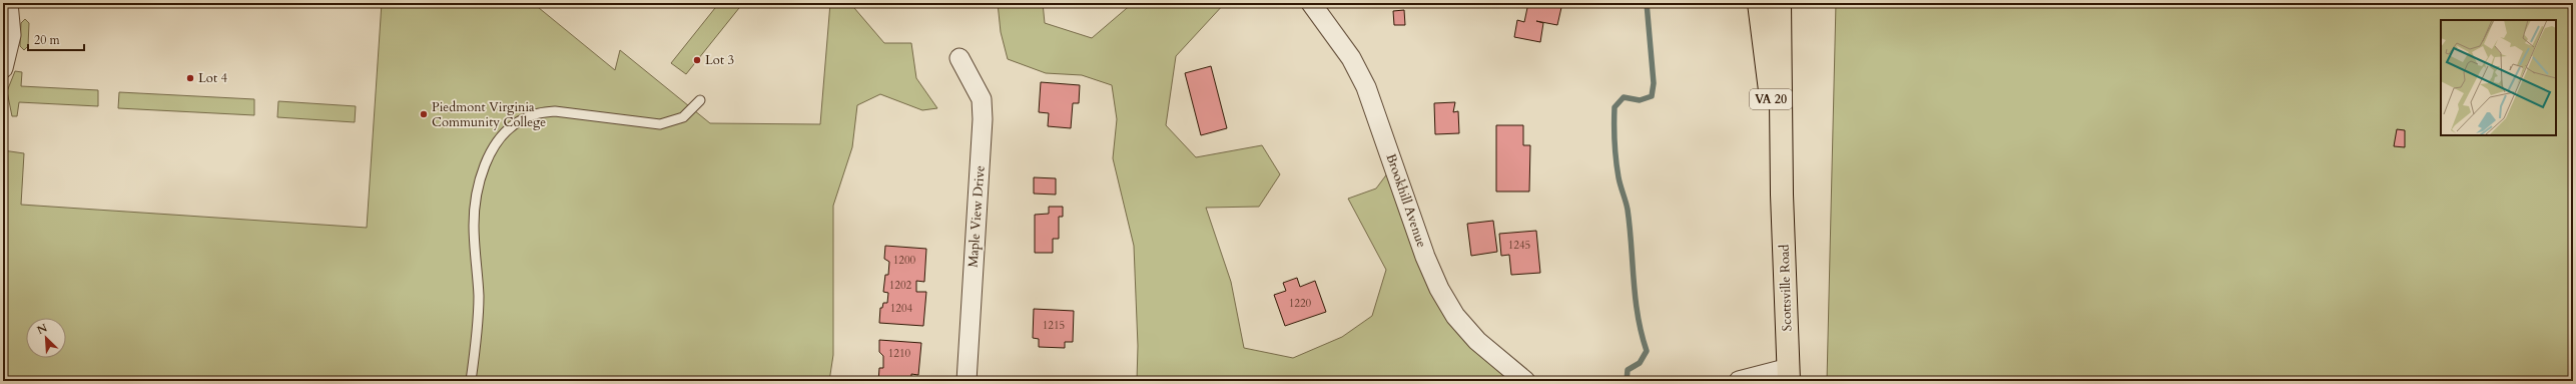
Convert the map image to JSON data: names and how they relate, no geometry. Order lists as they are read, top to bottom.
{
  "streets": {
    "highway": ["VA 20", "Scottsville Road"],
    "street": ["Brookhill Avenue", "Maple View Drive"]
  },
  "places": ["Lot 3", "Lot 4", "Piedmont Virginia Community College"],
  "house_numbers": [
    "1245",
    "1200",
    "1202",
    "1220",
    "1204",
    "1215",
    "1210"
  ],
  "scale_bar": "20 m",
  "north": "top left"
}
